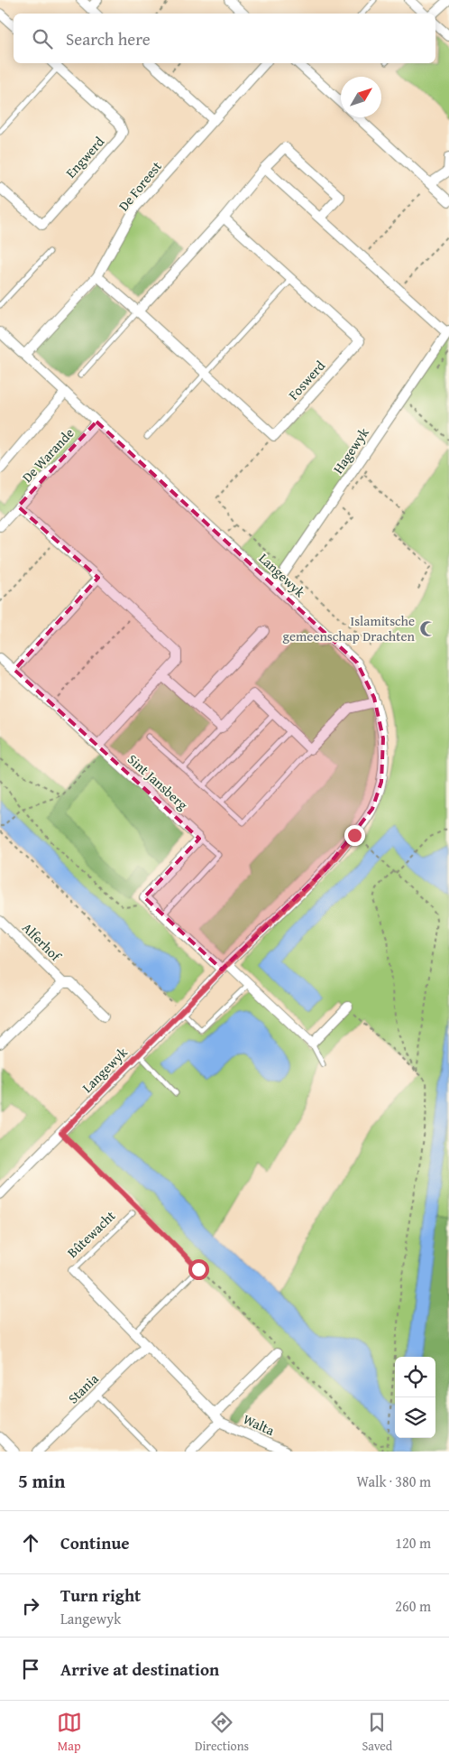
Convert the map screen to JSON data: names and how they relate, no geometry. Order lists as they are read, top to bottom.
{
  "streets": {
    "street": [
      "Engwerd",
      "De Foreest",
      "Foswerd",
      "Hagewyk",
      "De Warande",
      "Langewyk",
      "Sint Jansberg",
      "Alferhof",
      "Bûtewacht",
      "Stania",
      "Walta"
    ]
  },
  "crossings": [
    ["De Foreest", "Langewyk"],
    ["Hagewyk", "Langewyk"],
    ["De Warande", "Langewyk"],
    ["Langewyk", "Sint Jansberg"],
    ["Bûtewacht", "Stania"],
    ["Bûtewacht", "Walta"]
  ],
  "places": {
    "mosque": ["Islamitsche gemeenschap Drachten"]
  },
  "north": "top right",
  "page": {
    "search": "Search here",
    "heading": ["5 min", "Walk · 380 m"],
    "list": [
      ["Continue", "120 m"],
      ["Turn right", "Langewyk", "260 m"],
      "Arrive at destination"
    ],
    "nav": ["Map", "Directions", "Saved"]
  }
}
